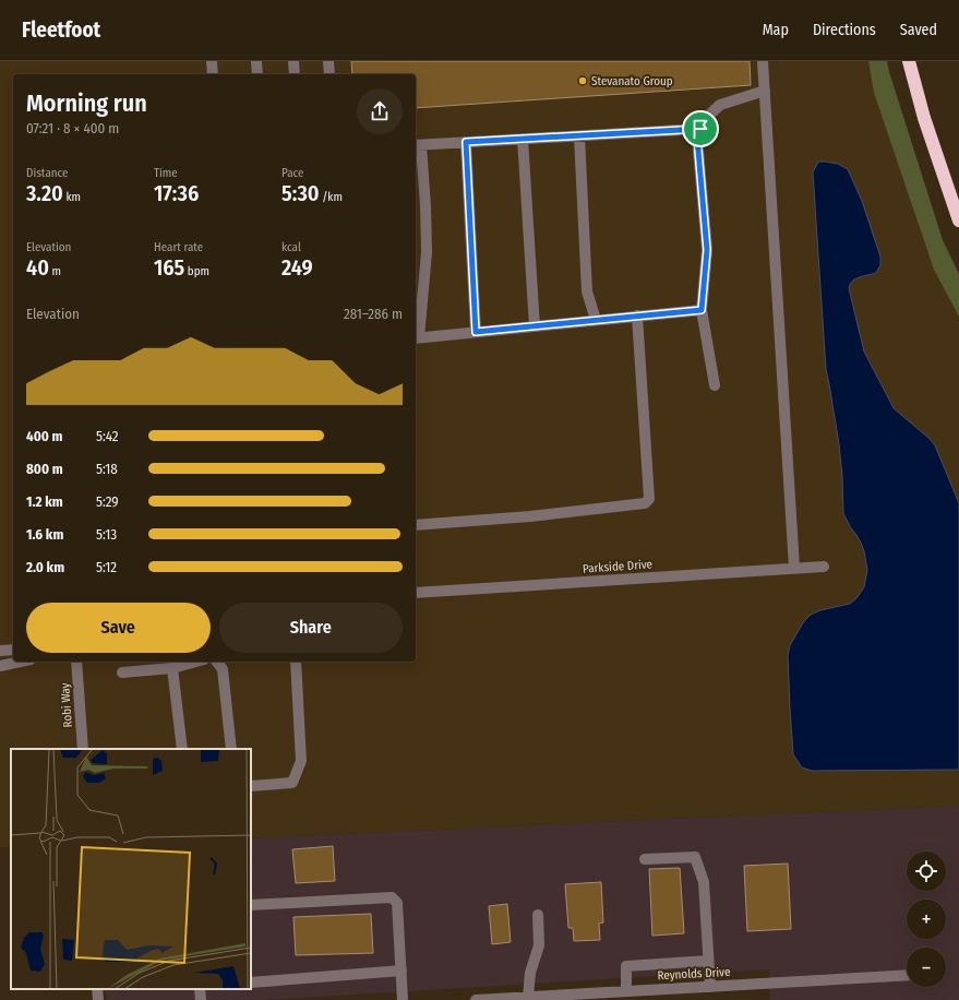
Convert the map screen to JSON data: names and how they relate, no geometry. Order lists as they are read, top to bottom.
{
  "streets": {
    "street": ["Parkside Drive", "Robi Way", "Reynolds Drive"]
  },
  "places": ["Stevanato Group"],
  "page": {
    "header": "Fleetfoot",
    "nav": ["Map", "Directions", "Saved"],
    "heading": ["Morning run", "07:21 · 8 × 400 m"],
    "stats": [
      ["Distance", "3.20 km"],
      ["Time", "17:36"],
      ["Pace", "5:30 /km"],
      ["Elevation", "40 m"],
      ["Heart rate", "165 bpm"],
      ["kcal", "249"]
    ],
    "chart": ["Elevation", "281–286 m"],
    "list": [
      {
        "name": "400 m",
        "note": "5:42"
      },
      {
        "name": "800 m",
        "note": "5:18"
      },
      {
        "name": "1.2 km",
        "note": "5:29"
      },
      {
        "name": "1.6 km",
        "note": "5:13"
      },
      {
        "name": "2.0 km",
        "note": "5:12"
      }
    ],
    "buttons": ["Save", "Share"],
    "map_buttons": ["+", "−"]
  }
}
